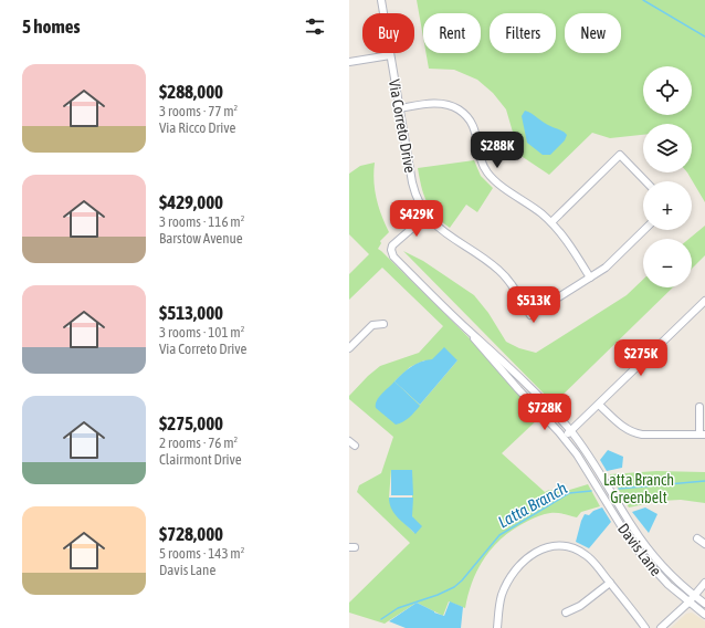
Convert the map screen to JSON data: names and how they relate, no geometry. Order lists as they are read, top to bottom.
{
  "streets": {
    "street": ["Via Correto Drive", "Davis Lane"]
  },
  "crossings": [
    ["Via Correto Drive", "Davis Lane"]
  ],
  "water": ["Latta Branch"],
  "parks": ["Latta Branch Greenbelt"],
  "page": {
    "heading": "5 homes",
    "chip": [
      "Buy",
      "Rent",
      "Filters",
      "New"
    ],
    "list": [
      {
        "name": "$288,000",
        "note": "3 rooms · 77 m² · Via Ricco Drive"
      },
      {
        "name": "$429,000",
        "note": "3 rooms · 116 m² · Barstow Avenue"
      },
      {
        "name": "$513,000",
        "note": "3 rooms · 101 m² · Via Correto Drive"
      },
      {
        "name": "$275,000",
        "note": "2 rooms · 76 m² · Clairmont Drive"
      },
      {
        "name": "$728,000",
        "note": "5 rooms · 143 m² · Davis Lane"
      }
    ],
    "map_buttons": ["+", "−"],
    "price": [
      "$288K",
      "$429K",
      "$513K",
      "$275K",
      "$728K"
    ]
  }
}
